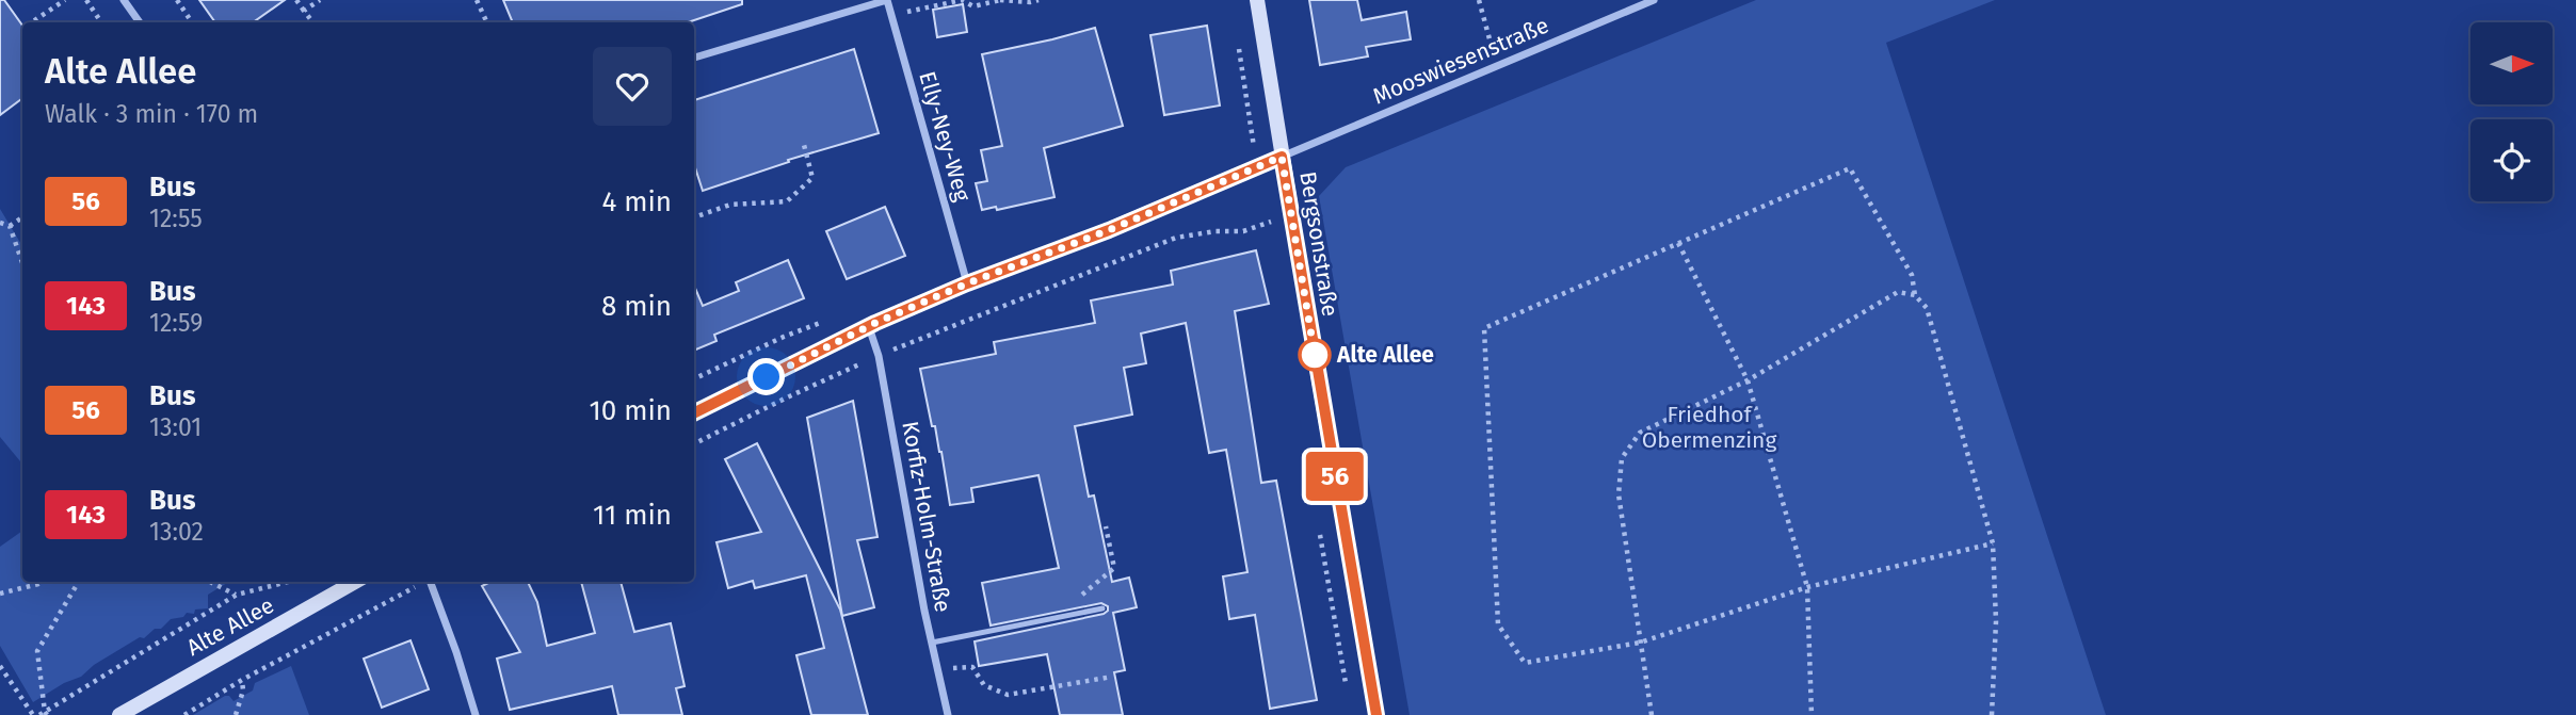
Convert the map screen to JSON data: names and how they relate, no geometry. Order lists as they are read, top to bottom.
{
  "streets": {
    "street": [
      "Mooswiesenstraße",
      "Elly-Ney-Weg",
      "Bergsonstraße",
      "Korfiz-Holm-Straße",
      "Alte Allee"
    ]
  },
  "crossings": [
    ["Mooswiesenstraße", "Bergsonstraße"]
  ],
  "parks": ["Friedhof Obermenzing"],
  "places": ["Alte Allee"],
  "lines": ["bus line 56"],
  "north": "right",
  "page": {
    "on_map": "56",
    "heading": ["Alte Allee", "Walk · 3 min · 170 m"],
    "list": [
      {
        "mark": "56",
        "name": "Bus",
        "note": "12:55",
        "value": "4 min"
      },
      {
        "mark": "143",
        "name": "Bus",
        "note": "12:59",
        "value": "8 min"
      },
      {
        "mark": "56",
        "name": "Bus",
        "note": "13:01",
        "value": "10 min"
      },
      {
        "mark": "143",
        "name": "Bus",
        "note": "13:02",
        "value": "11 min"
      }
    ]
  }
}
